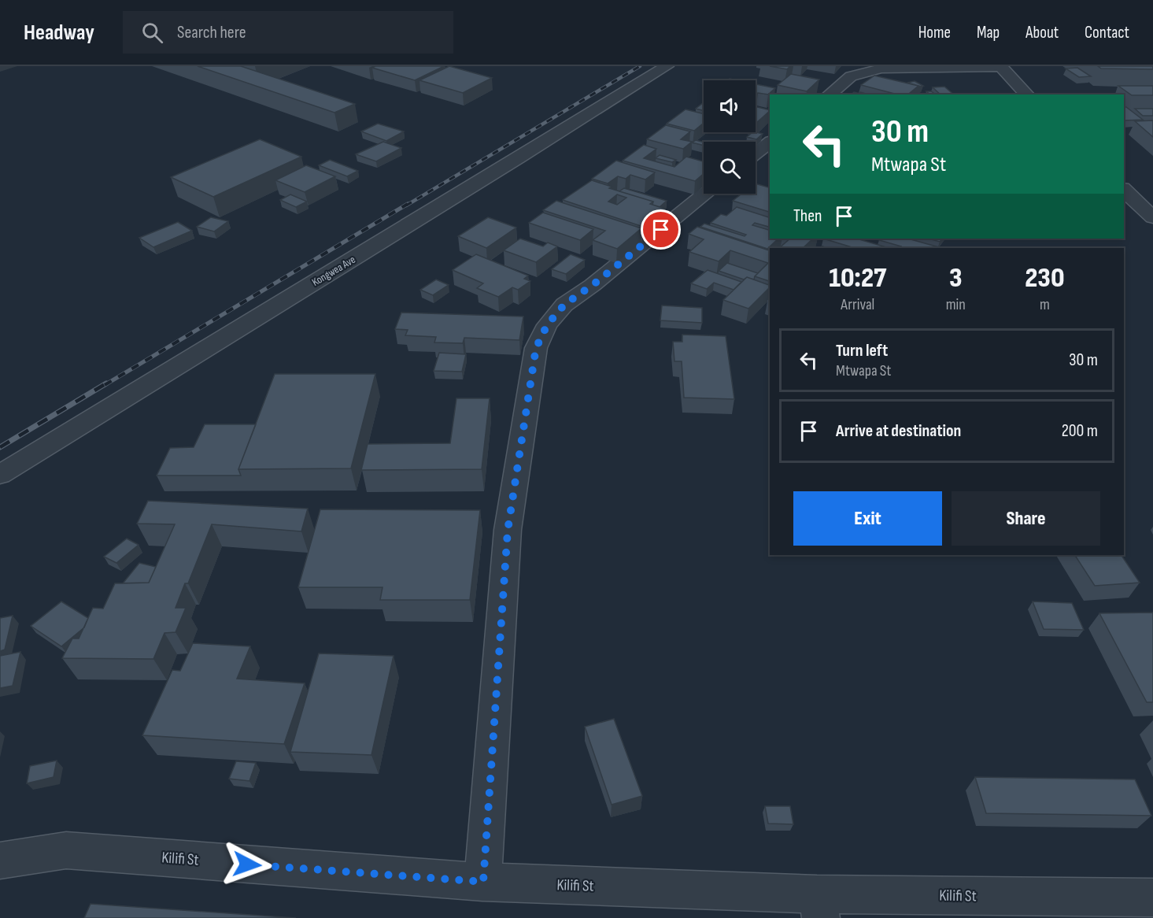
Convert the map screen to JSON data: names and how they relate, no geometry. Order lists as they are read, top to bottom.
{
  "streets": {
    "street": ["Kongwea Ave", "Kilifi St"]
  },
  "page": {
    "header": "Headway",
    "search": "Search here",
    "nav": [
      "Home",
      "Map",
      "About",
      "Contact"
    ],
    "turn": ["30 m", "Mtwapa St"],
    "then": "Then",
    "eta": [
      "10:27",
      "Arrival",
      "3",
      "min",
      "230",
      "m"
    ],
    "list": [
      {
        "name": "Turn left",
        "note": "Mtwapa St",
        "value": "30 m"
      },
      {
        "name": "Arrive at destination",
        "value": "200 m"
      }
    ],
    "buttons": ["Exit", "Share"]
  }
}
